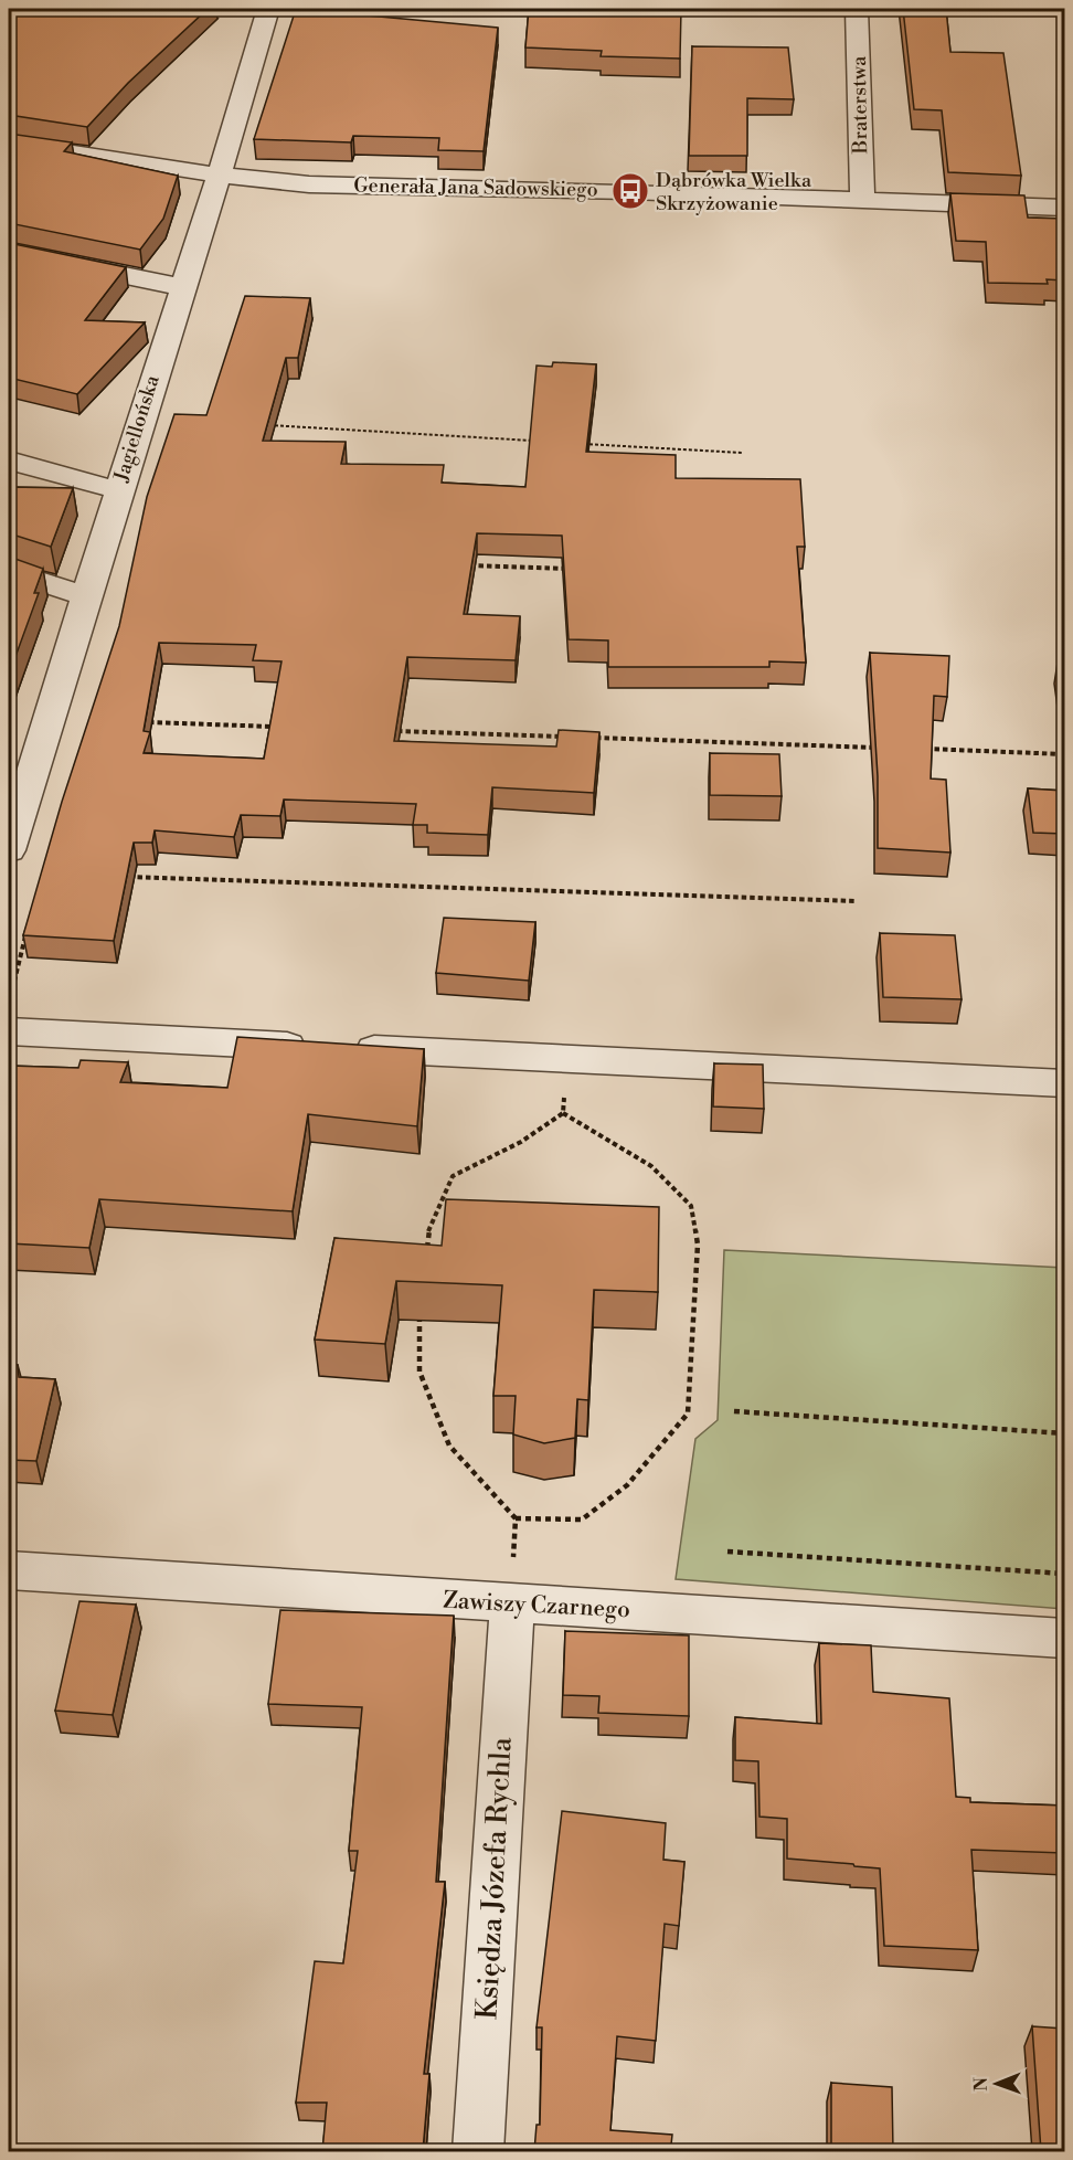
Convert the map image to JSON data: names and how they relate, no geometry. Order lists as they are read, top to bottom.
{
  "streets": {
    "street": [
      "Braterstwa",
      "Generała Jana Sadowskiego",
      "Jagiellońska",
      "Zawiszy Czarnego",
      "Księdza Józefa Rychla"
    ]
  },
  "crossings": [
    ["Braterstwa", "Generała Jana Sadowskiego"],
    ["Generała Jana Sadowskiego", "Jagiellońska"],
    ["Zawiszy Czarnego", "Księdza Józefa Rychla"]
  ],
  "places": {
    "bus stop": ["Dąbrówka Wielka Skrzyżowanie"]
  },
  "north": "left"
}
